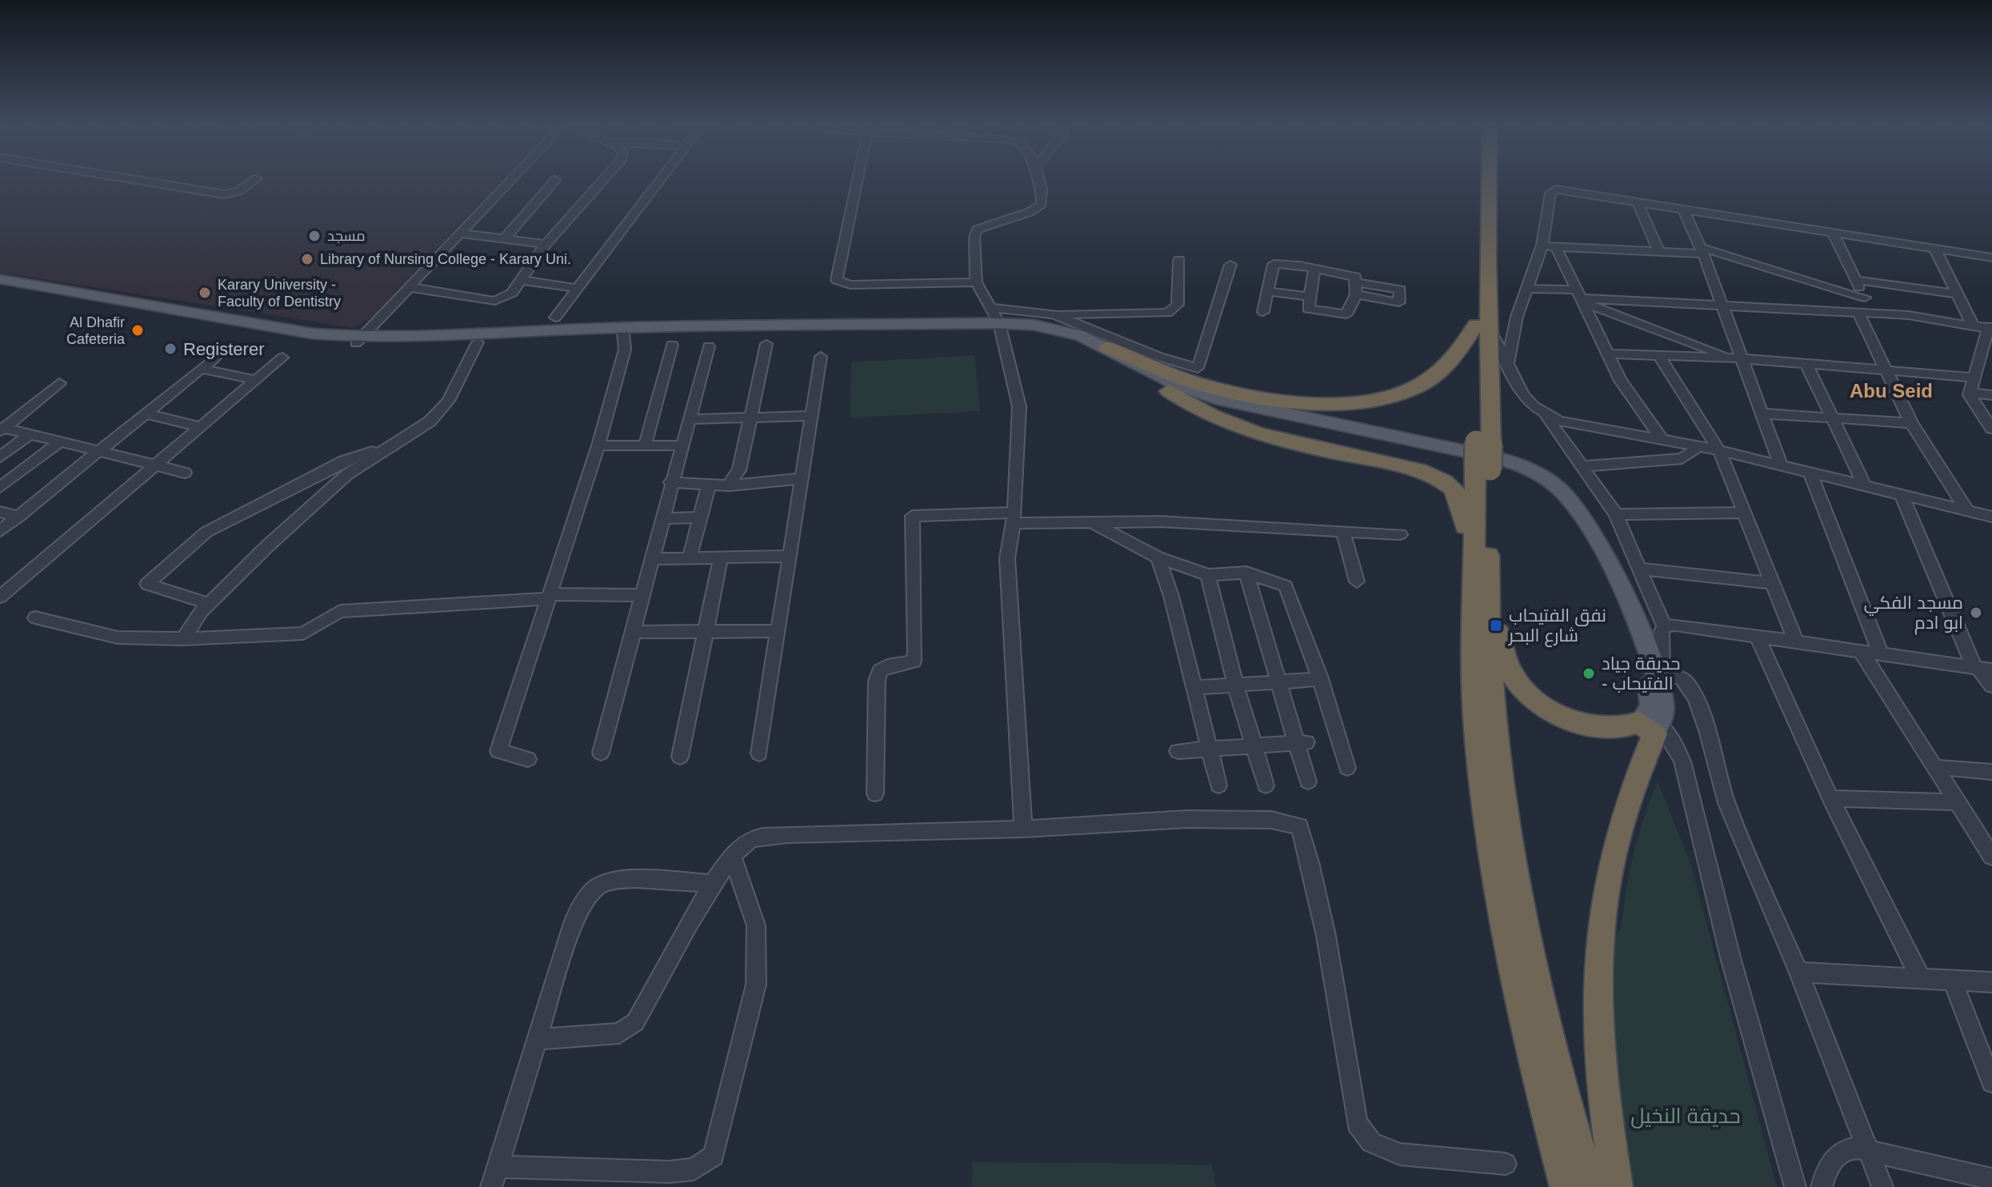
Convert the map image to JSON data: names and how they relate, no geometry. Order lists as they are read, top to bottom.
{
  "districts": ["Abu Seid"],
  "parks": ["حديقة النخيل"],
  "places": {
    "other": [
      "مسجد",
      "Library of Nursing College - Karary Uni.",
      "Karary University - Faculty of Dentistry",
      "Al Dhafir Cafeteria",
      "Registerer",
      "مسجد الفكي ابو ادم",
      "حديقة جياد - الفتيحاب"
    ],
    "transit": ["نفق الفتيحاب شارع البحر"]
  }
}
